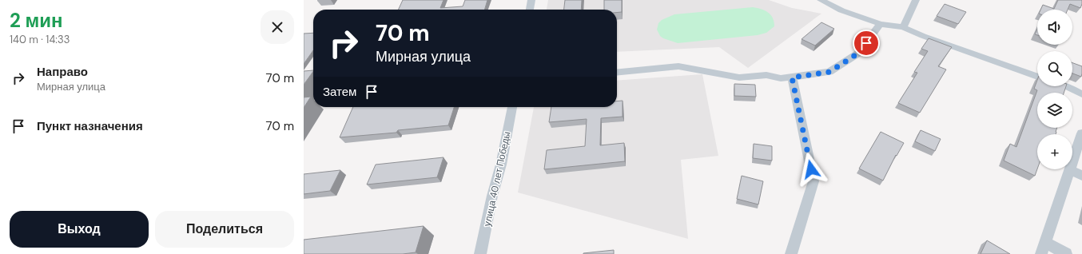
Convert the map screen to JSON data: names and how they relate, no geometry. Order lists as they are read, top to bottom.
{
  "streets": {
    "street": ["улица 40 лет Победы"]
  },
  "page": {
    "heading": ["2 мин", "140 m · 14:33"],
    "map_buttons": "+",
    "turn": ["70 m", "Мирная улица"],
    "list": [
      {
        "name": "Направо",
        "note": "Мирная улица",
        "value": "70 m"
      },
      {
        "name": "Пункт назначения",
        "value": "70 m"
      }
    ],
    "then": "Затем",
    "buttons": ["Выход", "Поделиться"]
  }
}
